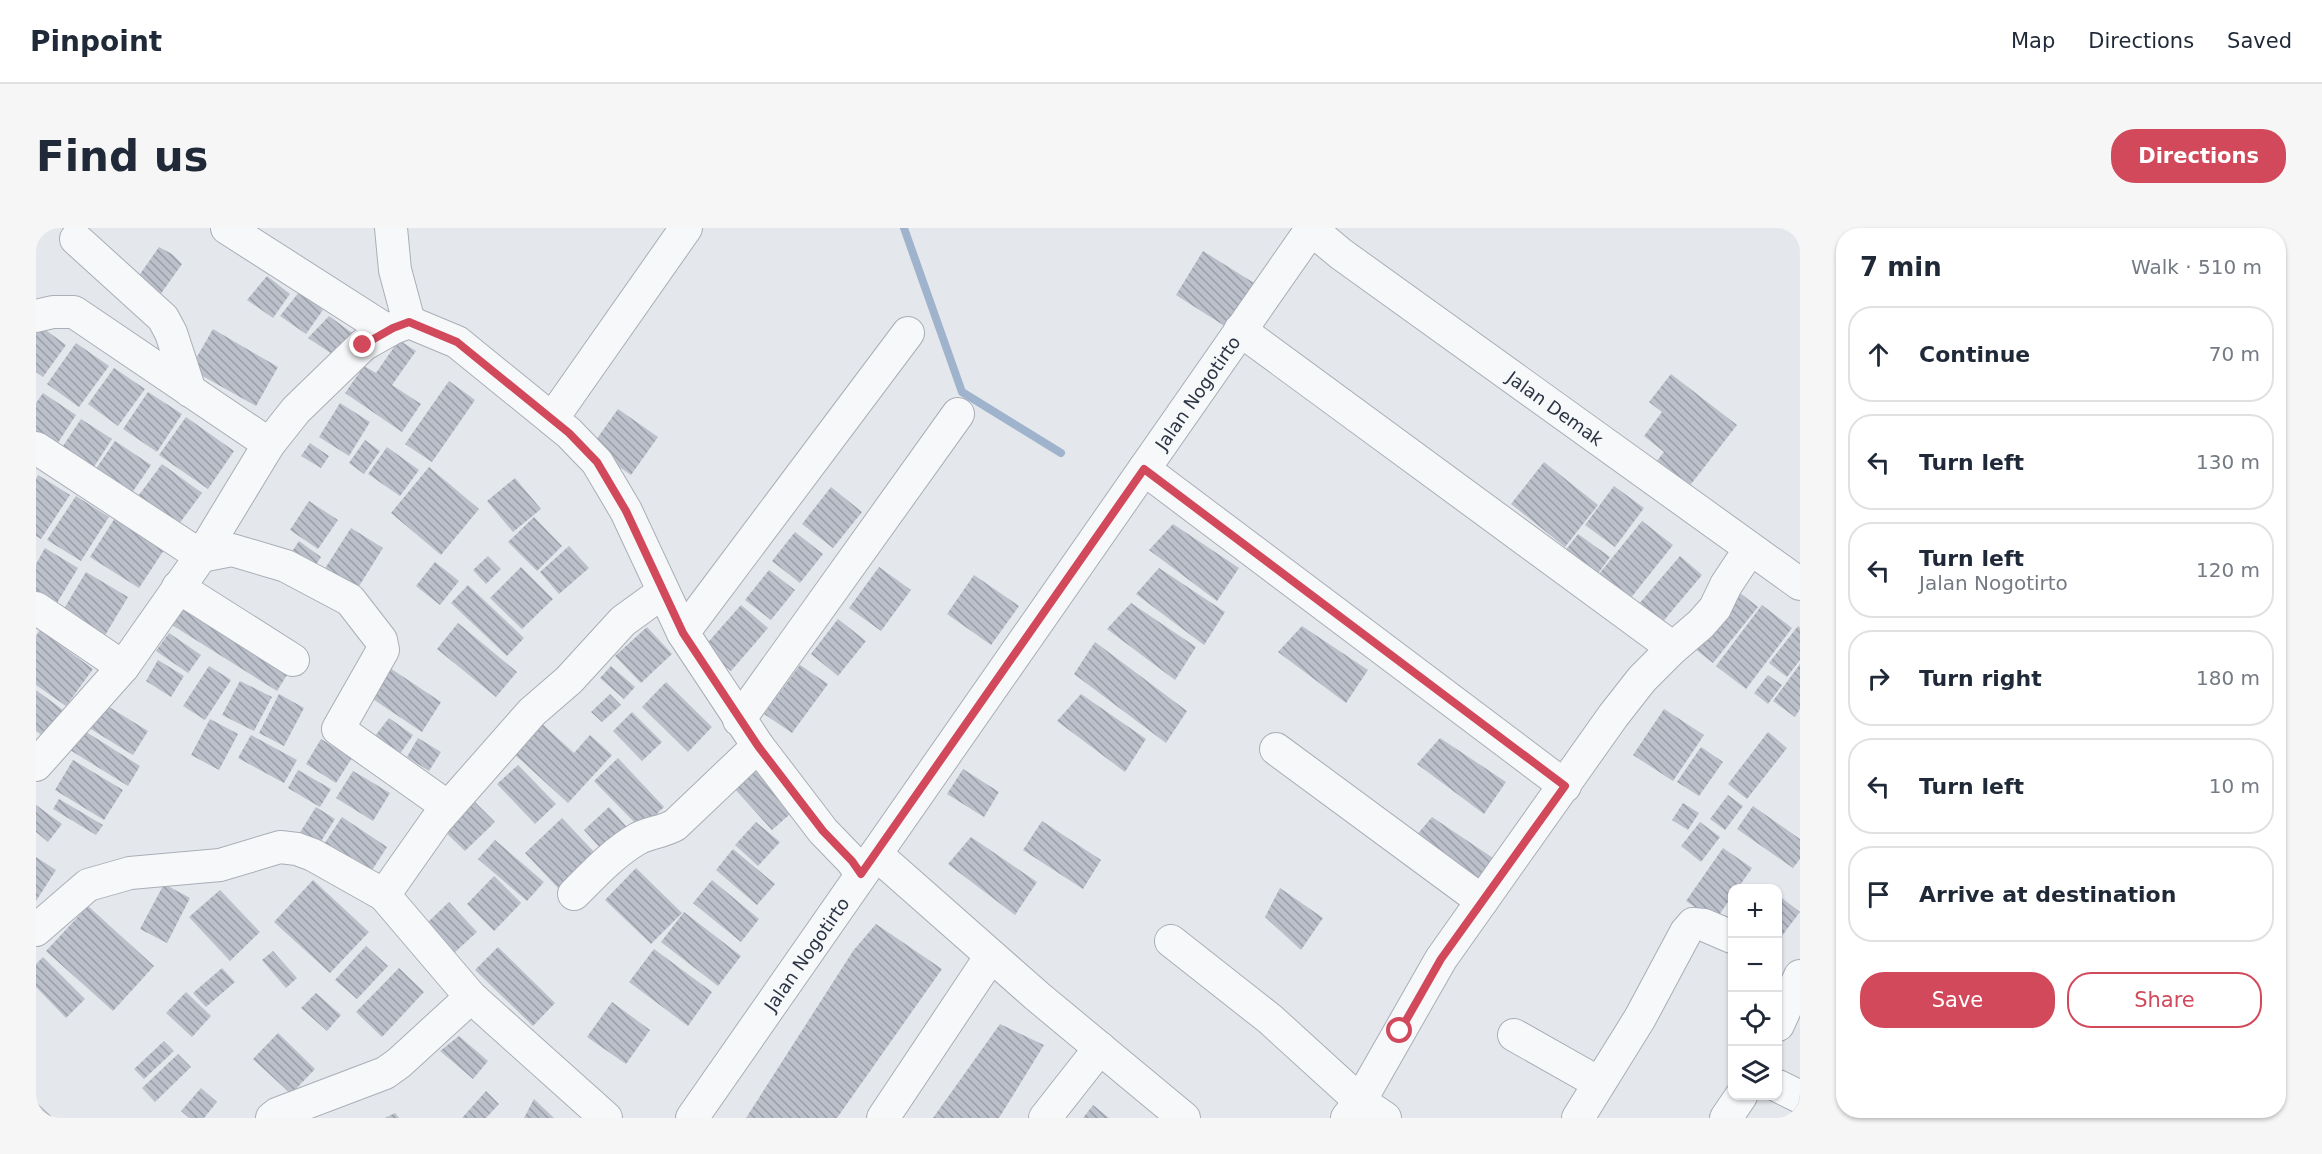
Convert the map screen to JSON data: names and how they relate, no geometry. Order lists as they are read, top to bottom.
{
  "streets": {
    "street": ["Jalan Nogotirto", "Jalan Demak"]
  },
  "crossings": [
    ["Jalan Nogotirto", "Jalan Demak"]
  ],
  "page": {
    "header": "Pinpoint",
    "nav": ["Map", "Directions", "Saved"],
    "buttons": [
      "Directions",
      ["Save", "Share"]
    ],
    "title": "Find us",
    "heading": ["7 min", "Walk · 510 m"],
    "list": [
      ["Continue", "70 m"],
      ["Turn left", "130 m"],
      ["Turn left", "Jalan Nogotirto", "120 m"],
      ["Turn right", "180 m"],
      ["Turn left", "10 m"],
      "Arrive at destination"
    ],
    "map_buttons": ["+", "−"]
  }
}
